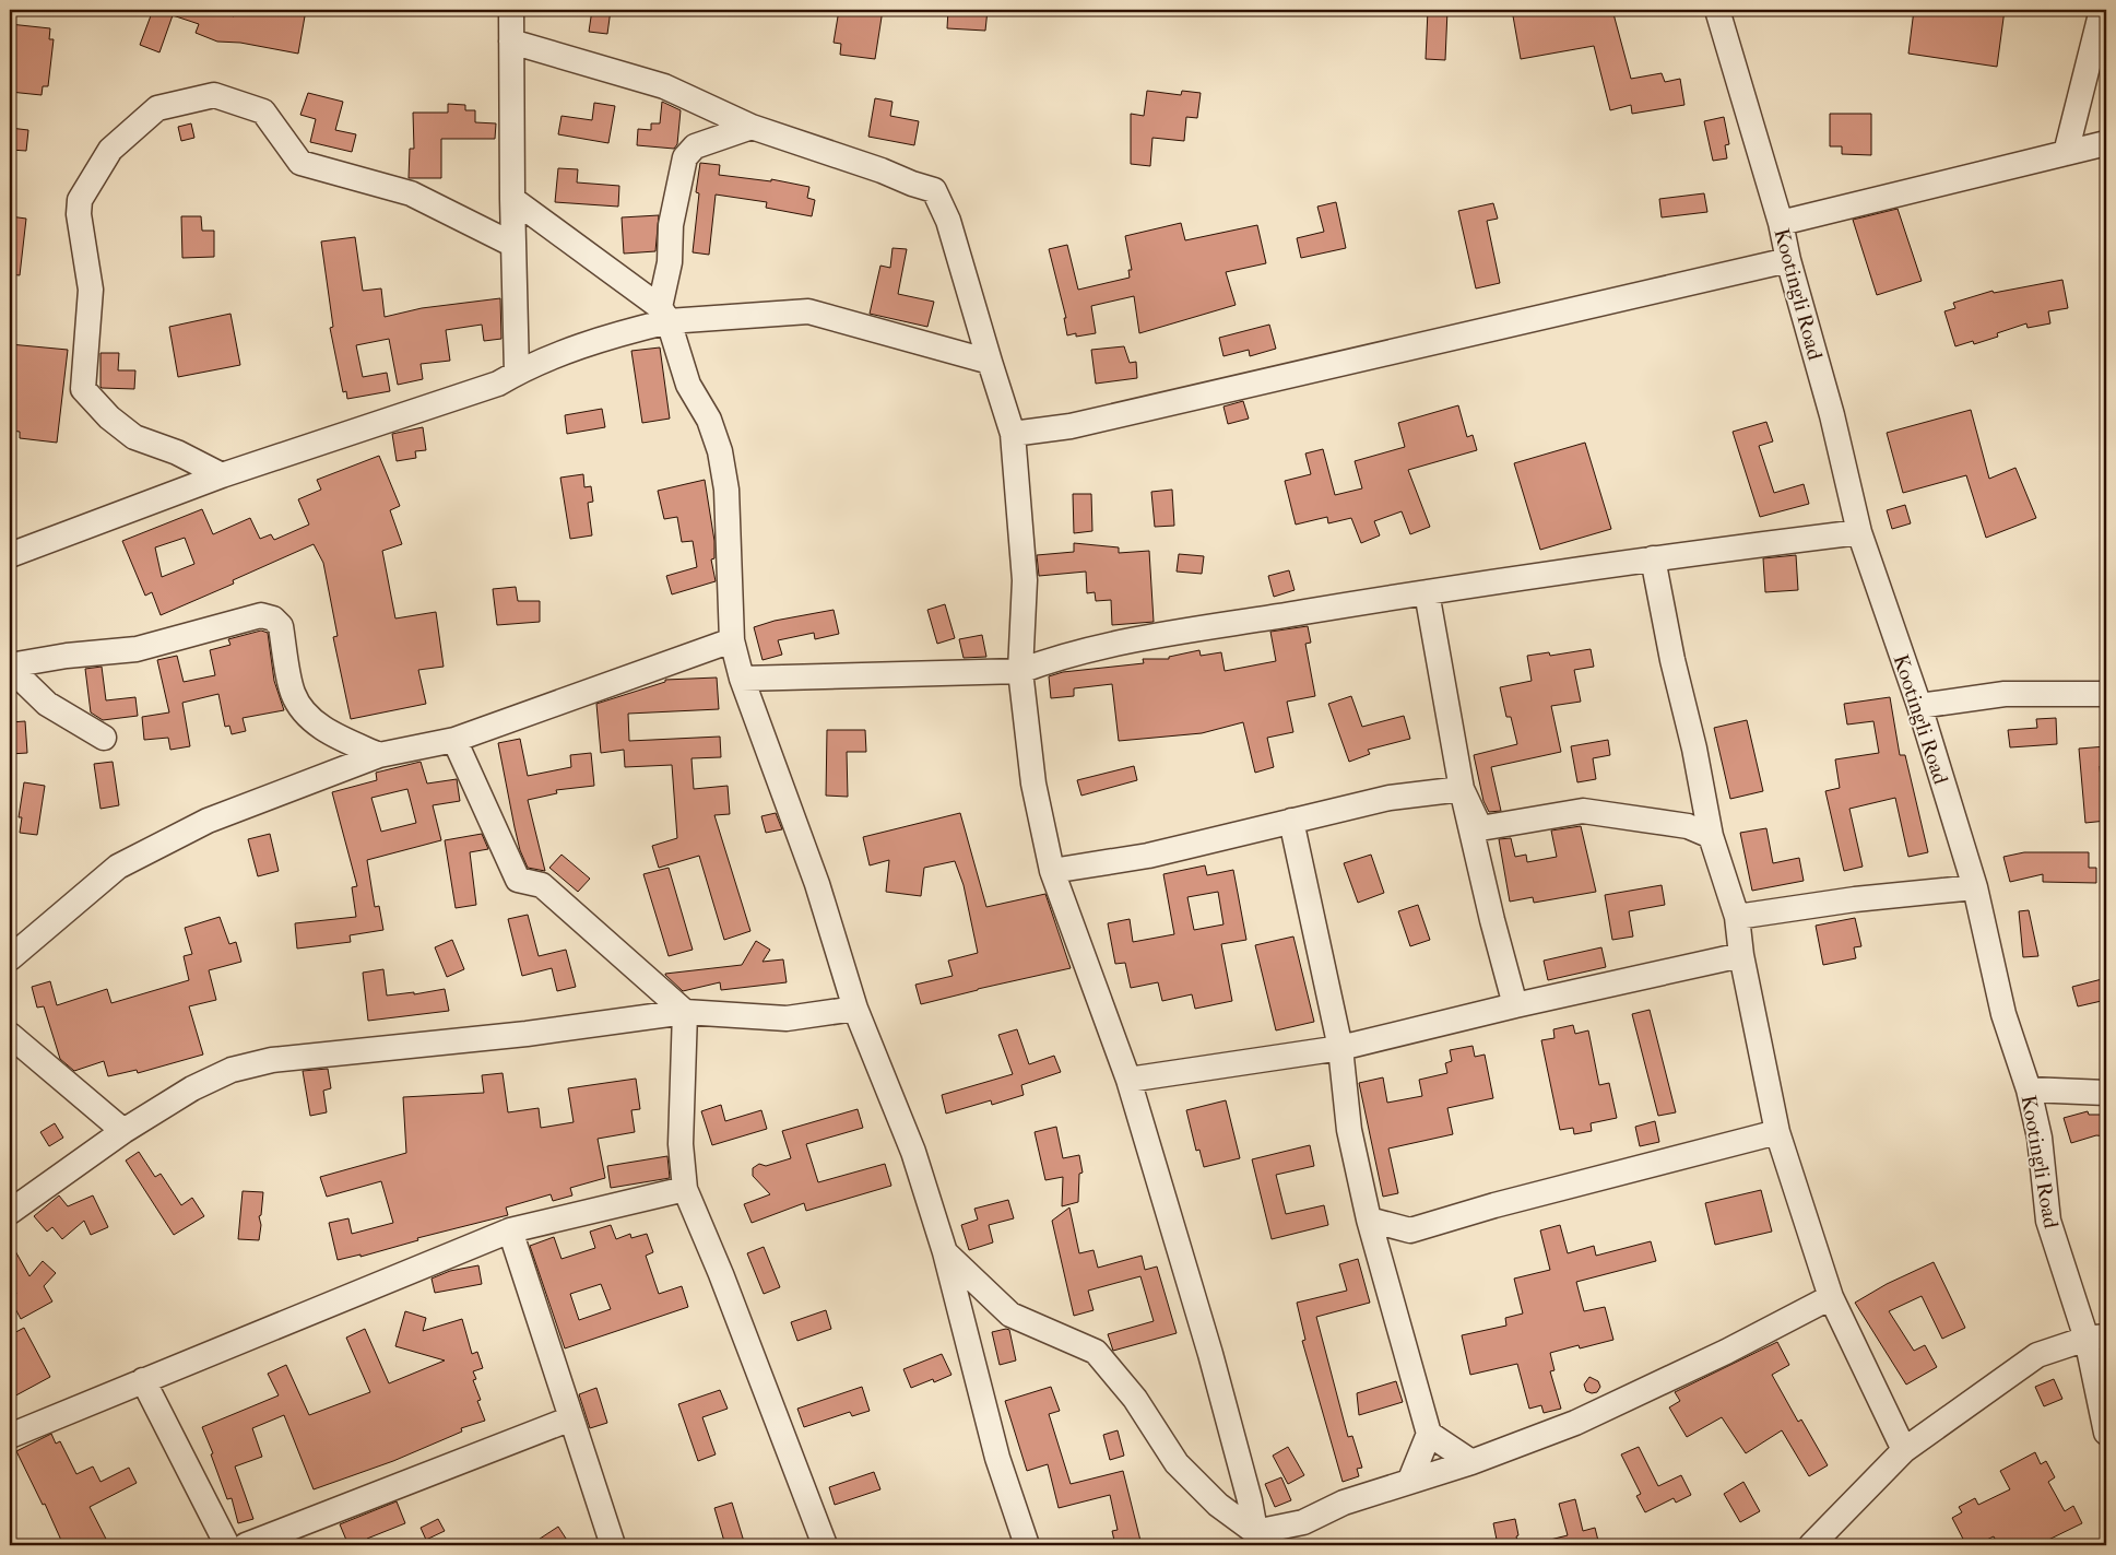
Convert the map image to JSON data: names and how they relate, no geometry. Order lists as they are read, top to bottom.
{
  "streets": {
    "street": ["Kootingli Road"]
  }
}
